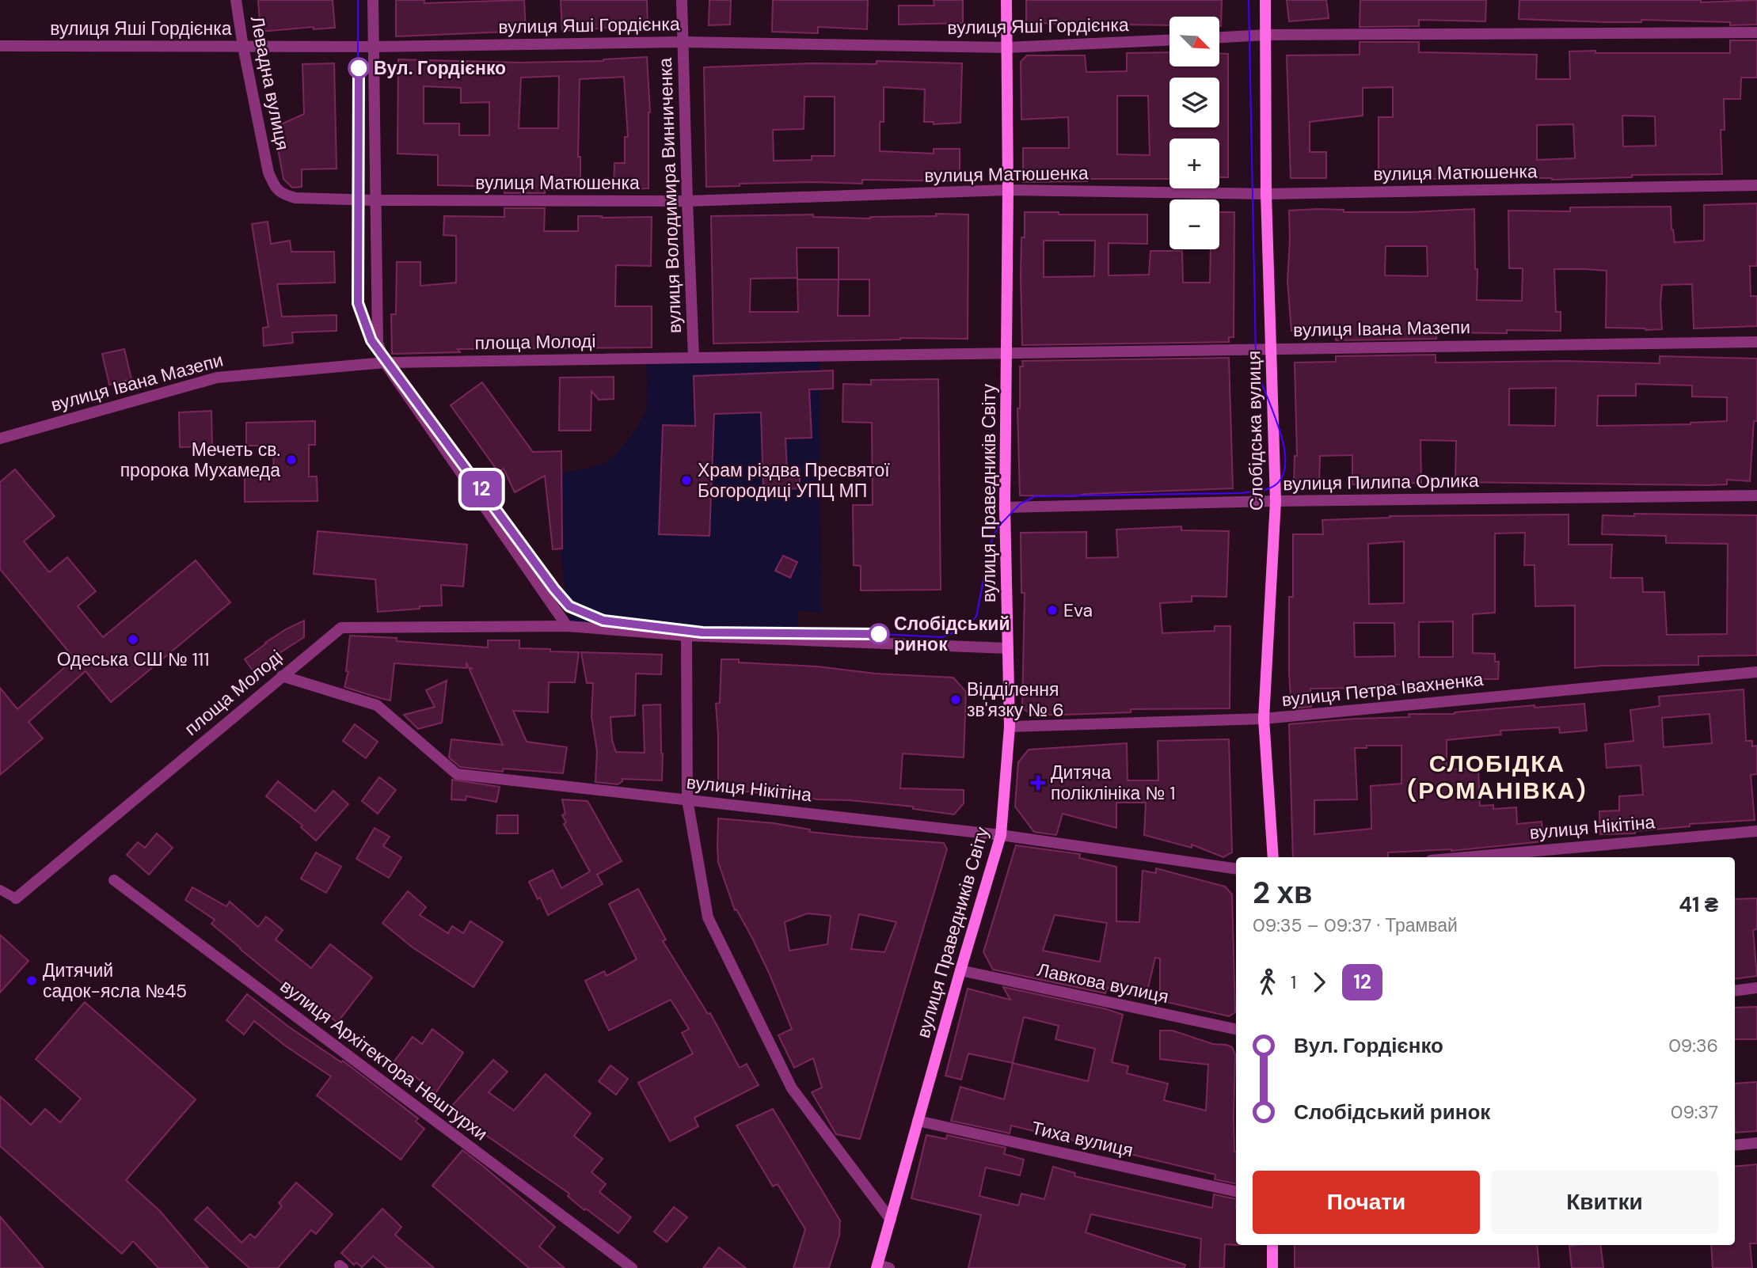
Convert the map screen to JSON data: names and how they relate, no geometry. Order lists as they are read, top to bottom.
{
  "streets": {
    "main road": ["Слобідська вулиця", "вулиця Праведників Світу"],
    "street": [
      "вулиця Яші Гордієнка",
      "Левадна вулиця",
      "вулиця Матюшенка",
      "вулиця Володимира Винниченка",
      "вулиця Івана Мазепи",
      "площа Молоді",
      "вулиця Пилипа Орлика",
      "вулиця Петра Івахненка",
      "вулиця Нікітіна",
      "Лавкова вулиця",
      "вулиця Архітектора Нештурхи",
      "Тиха вулиця"
    ]
  },
  "crossings": [
    ["вулиця Яші Гордієнка", "Левадна вулиця"],
    ["вулиця Яші Гордієнка", "вулиця Володимира Винниченка"],
    ["вулиця Яші Гордієнка", "вулиця Праведників Світу"],
    ["Левадна вулиця", "вулиця Матюшенка"],
    ["вулиця Матюшенка", "вулиця Володимира Винниченка"],
    ["вулиця Матюшенка", "Слобідська вулиця"],
    ["вулиця Матюшенка", "вулиця Праведників Світу"],
    ["вулиця Володимира Винниченка", "площа Молоді"],
    ["вулиця Івана Мазепи", "площа Молоді"],
    ["вулиця Івана Мазепи", "Слобідська вулиця"],
    ["вулиця Івана Мазепи", "вулиця Праведників Світу"],
    ["площа Молоді", "вулиця Праведників Світу"],
    ["площа Молоді", "вулиця Нікітіна"],
    ["Слобідська вулиця", "вулиця Пилипа Орлика"],
    ["Слобідська вулиця", "вулиця Петра Івахненка"],
    ["вулиця Пилипа Орлика", "вулиця Праведників Світу"],
    ["вулиця Праведників Світу", "вулиця Петра Івахненка"],
    ["вулиця Праведників Світу", "вулиця Нікітіна"],
    ["вулиця Праведників Світу", "Лавкова вулиця"],
    ["вулиця Праведників Світу", "Тиха вулиця"]
  ],
  "districts": ["СЛОБІДКА (РОМАНІВКА)"],
  "places": {
    "other": [
      "Вул. Гордієнко",
      "Мечеть св. пророка Мухамеда",
      "Храм різдва Пресвятої Богородиці УПЦ МП",
      "Eva",
      "Слобідський ринок",
      "Одеська СШ № 111",
      "Відділення зв'язку № 6",
      "Дитячий садок-ясла №45"
    ],
    "health": ["Дитяча поліклініка № 1"]
  },
  "lines": ["tram line 12"],
  "north": "bottom right",
  "page": {
    "on_map": "12",
    "map_buttons": ["+", "−"],
    "heading": ["2 хв", "09:35 – 09:37 · Трамвай", "41 ₴"],
    "legs": ["1", "12"],
    "list": [
      {
        "name": "Вул. Гордієнко",
        "value": "09:36"
      },
      {
        "name": "Слобідський ринок",
        "value": "09:37"
      }
    ],
    "buttons": ["Почати", "Квитки"]
  }
}
